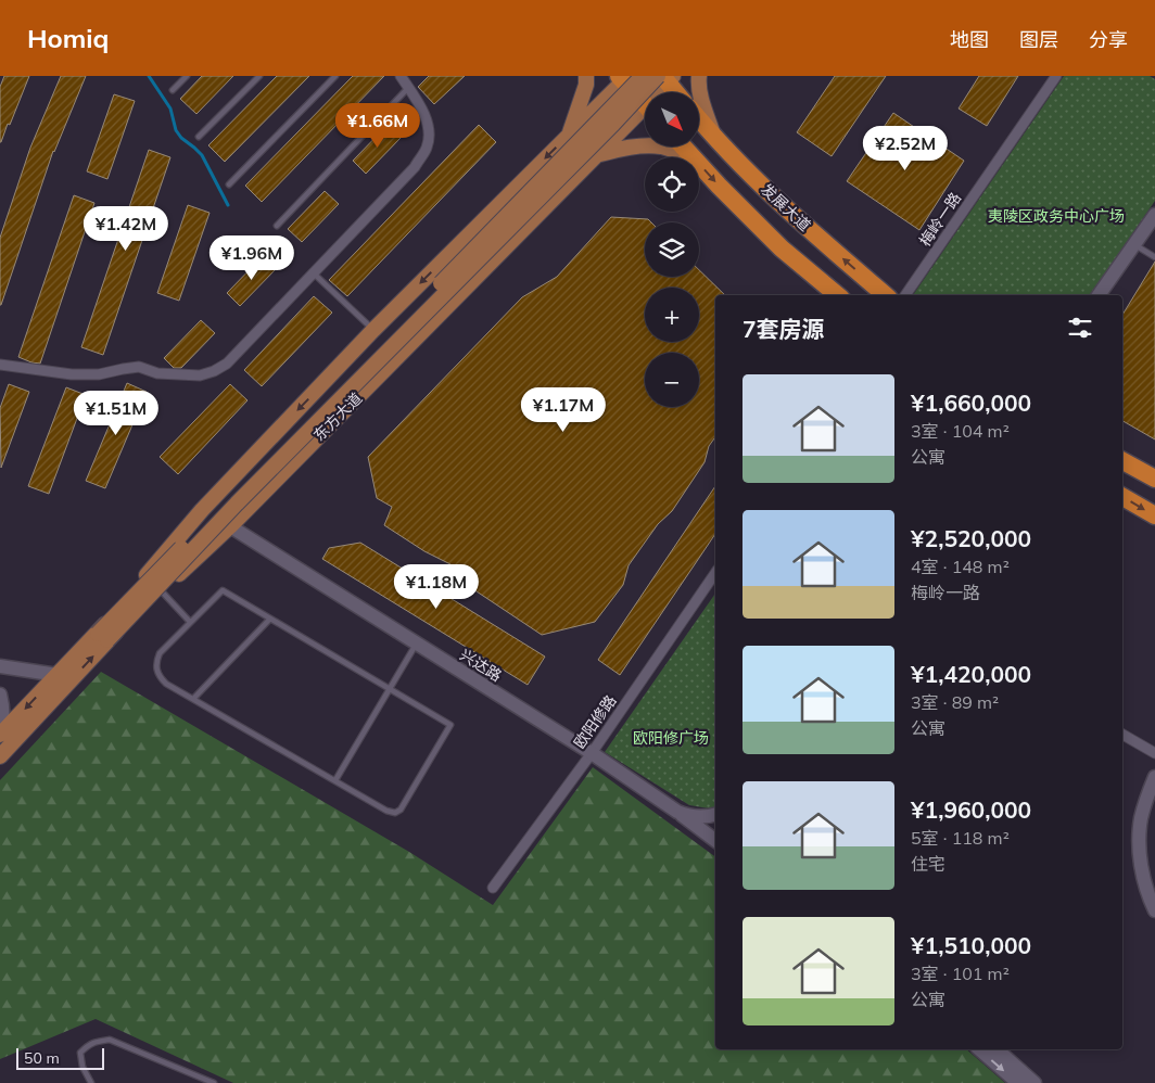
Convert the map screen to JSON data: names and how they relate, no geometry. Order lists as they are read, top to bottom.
{
  "streets": {
    "highway": ["发展大道"],
    "main road": ["东方大道"],
    "street": ["梅岭一路", "兴达路", "欧阳修路"]
  },
  "crossings": [
    ["东方大道", "兴达路"],
    ["兴达路", "欧阳修路"]
  ],
  "parks": ["夷陵区政务中心广场", "欧阳修广场"],
  "scale_bar": "50 m",
  "north": "bottom right",
  "page": {
    "header": "Homiq",
    "nav": ["地图", "图层", "分享"],
    "map_buttons": ["+", "−"],
    "price": [
      "¥1.66M",
      "¥2.52M",
      "¥1.42M",
      "¥1.96M",
      "¥1.17M",
      "¥1.51M",
      "¥1.18M"
    ],
    "heading": "7套房源",
    "list": [
      {
        "name": "¥1,660,000",
        "note": "3室 · 104 m² · 公寓"
      },
      {
        "name": "¥2,520,000",
        "note": "4室 · 148 m² · 梅岭一路"
      },
      {
        "name": "¥1,420,000",
        "note": "3室 · 89 m² · 公寓"
      },
      {
        "name": "¥1,960,000",
        "note": "5室 · 118 m² · 住宅"
      },
      {
        "name": "¥1,510,000",
        "note": "3室 · 101 m² · 公寓"
      }
    ],
    "scale": "50 m"
  }
}
